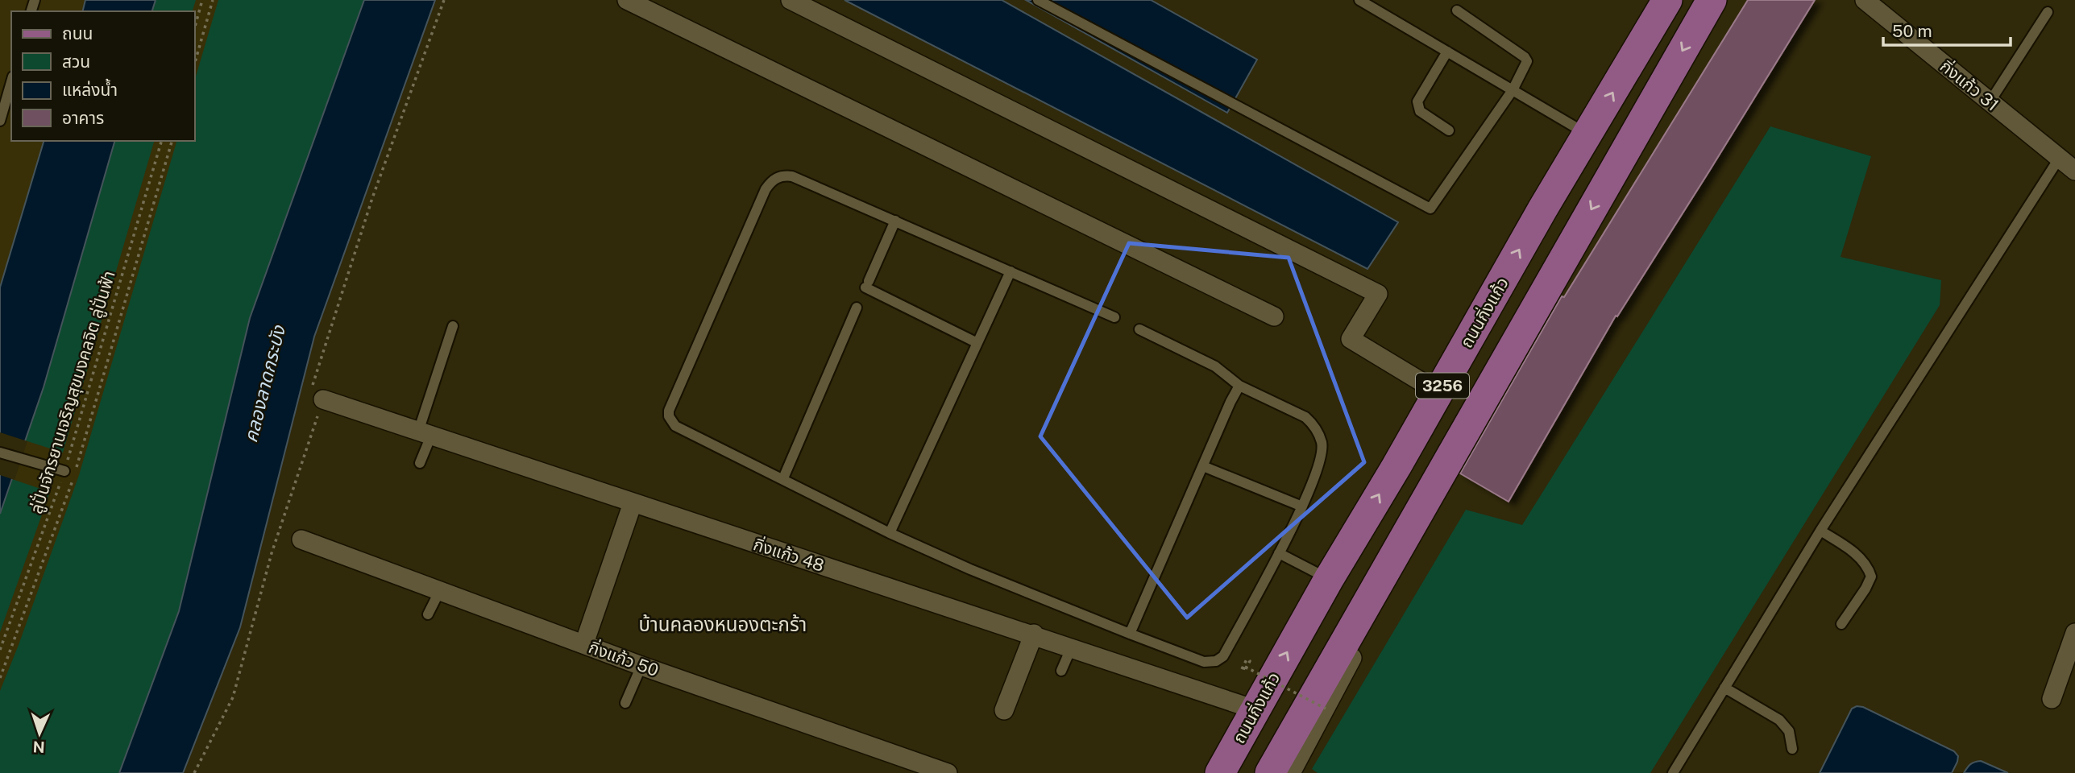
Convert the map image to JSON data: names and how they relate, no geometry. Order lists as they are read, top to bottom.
{
  "streets": {
    "main road": ["ถนนกิ่งแก้ว", "3256"],
    "street": ["กิ่งแก้ว 31", "กิ่งแก้ว 48", "กิ่งแก้ว 50"],
    "path": ["ลู่ปั่นจักรยานเจริญสุขมงคลจิต ลู่ปั่นฟ้า"]
  },
  "crossings": [
    ["ถนนกิ่งแก้ว", "กิ่งแก้ว 48"]
  ],
  "districts": ["บ้านคลองหนองตะกร้า"],
  "water": ["คลองลาดกระบัง"],
  "legend": [
    "ถนน",
    "สวน",
    "แหล่งน้ำ",
    "อาคาร"
  ],
  "scale_bar": "50 m",
  "north": "bottom"
}
